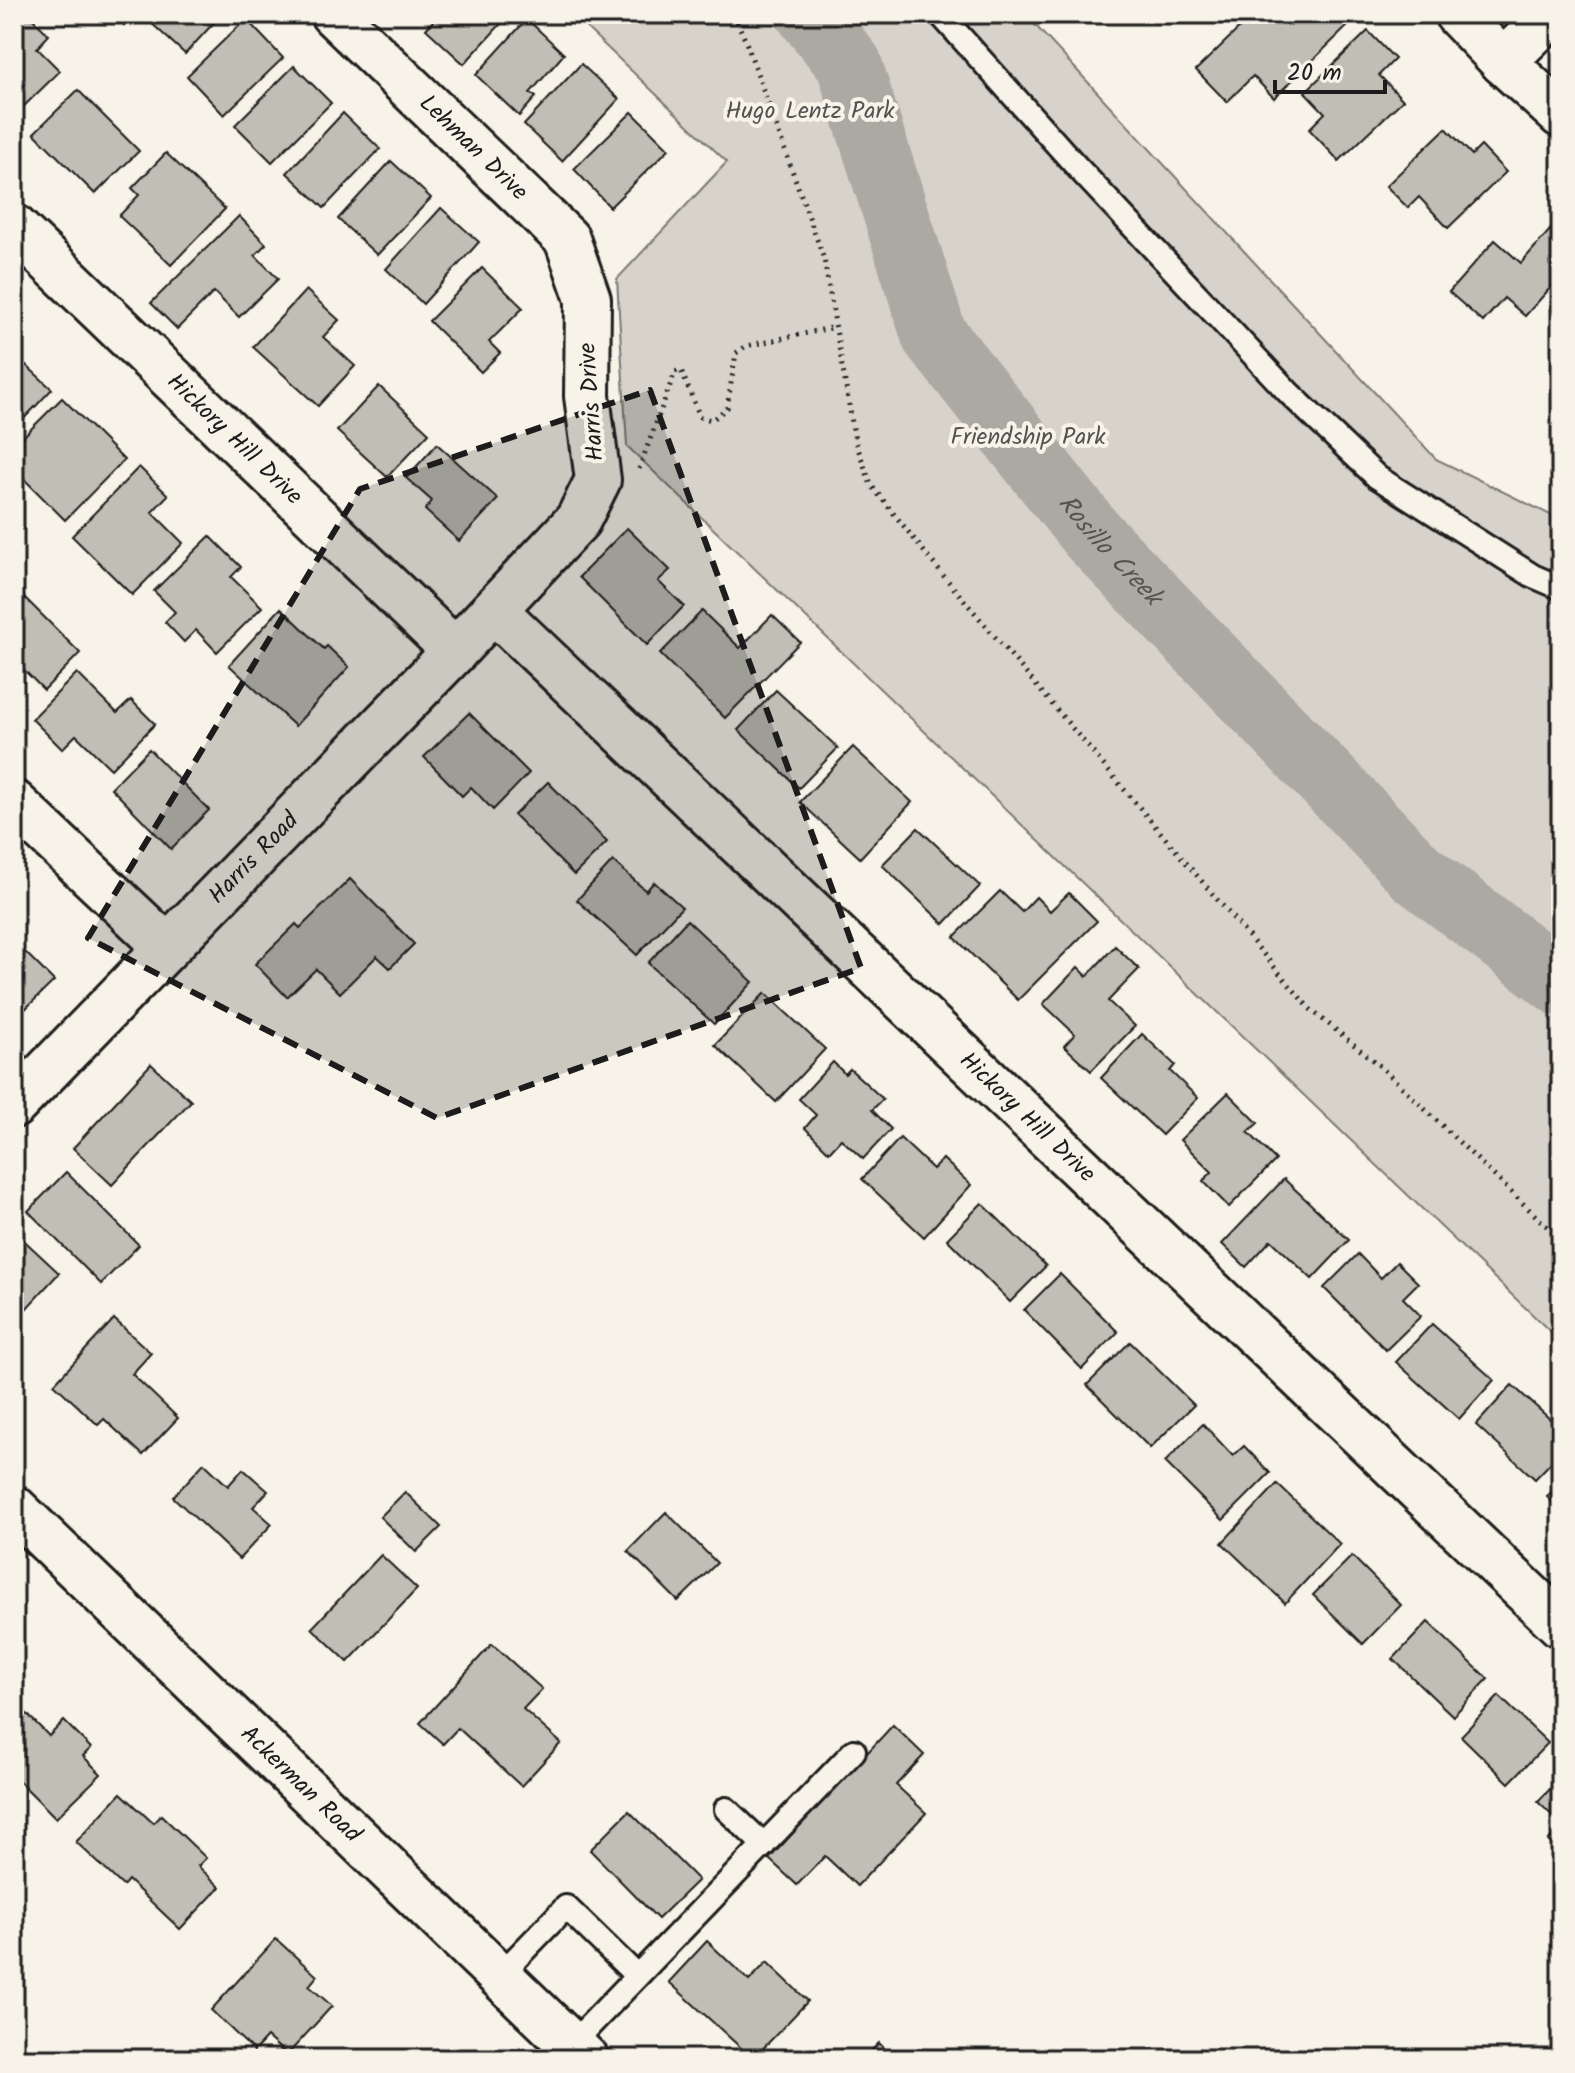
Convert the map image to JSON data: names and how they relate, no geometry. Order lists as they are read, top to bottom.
{
  "streets": {
    "street": [
      "Lehman Drive",
      "Harris Drive",
      "Hickory Hill Drive",
      "Harris Road",
      "Ackerman Road"
    ]
  },
  "crossings": [
    ["Lehman Drive", "Harris Drive"],
    ["Harris Drive", "Hickory Hill Drive"],
    ["Harris Drive", "Harris Road"],
    ["Hickory Hill Drive", "Harris Road"]
  ],
  "water": ["Rosillo Creek"],
  "parks": ["Hugo Lentz Park", "Friendship Park"],
  "scale_bar": "20 m"
}
